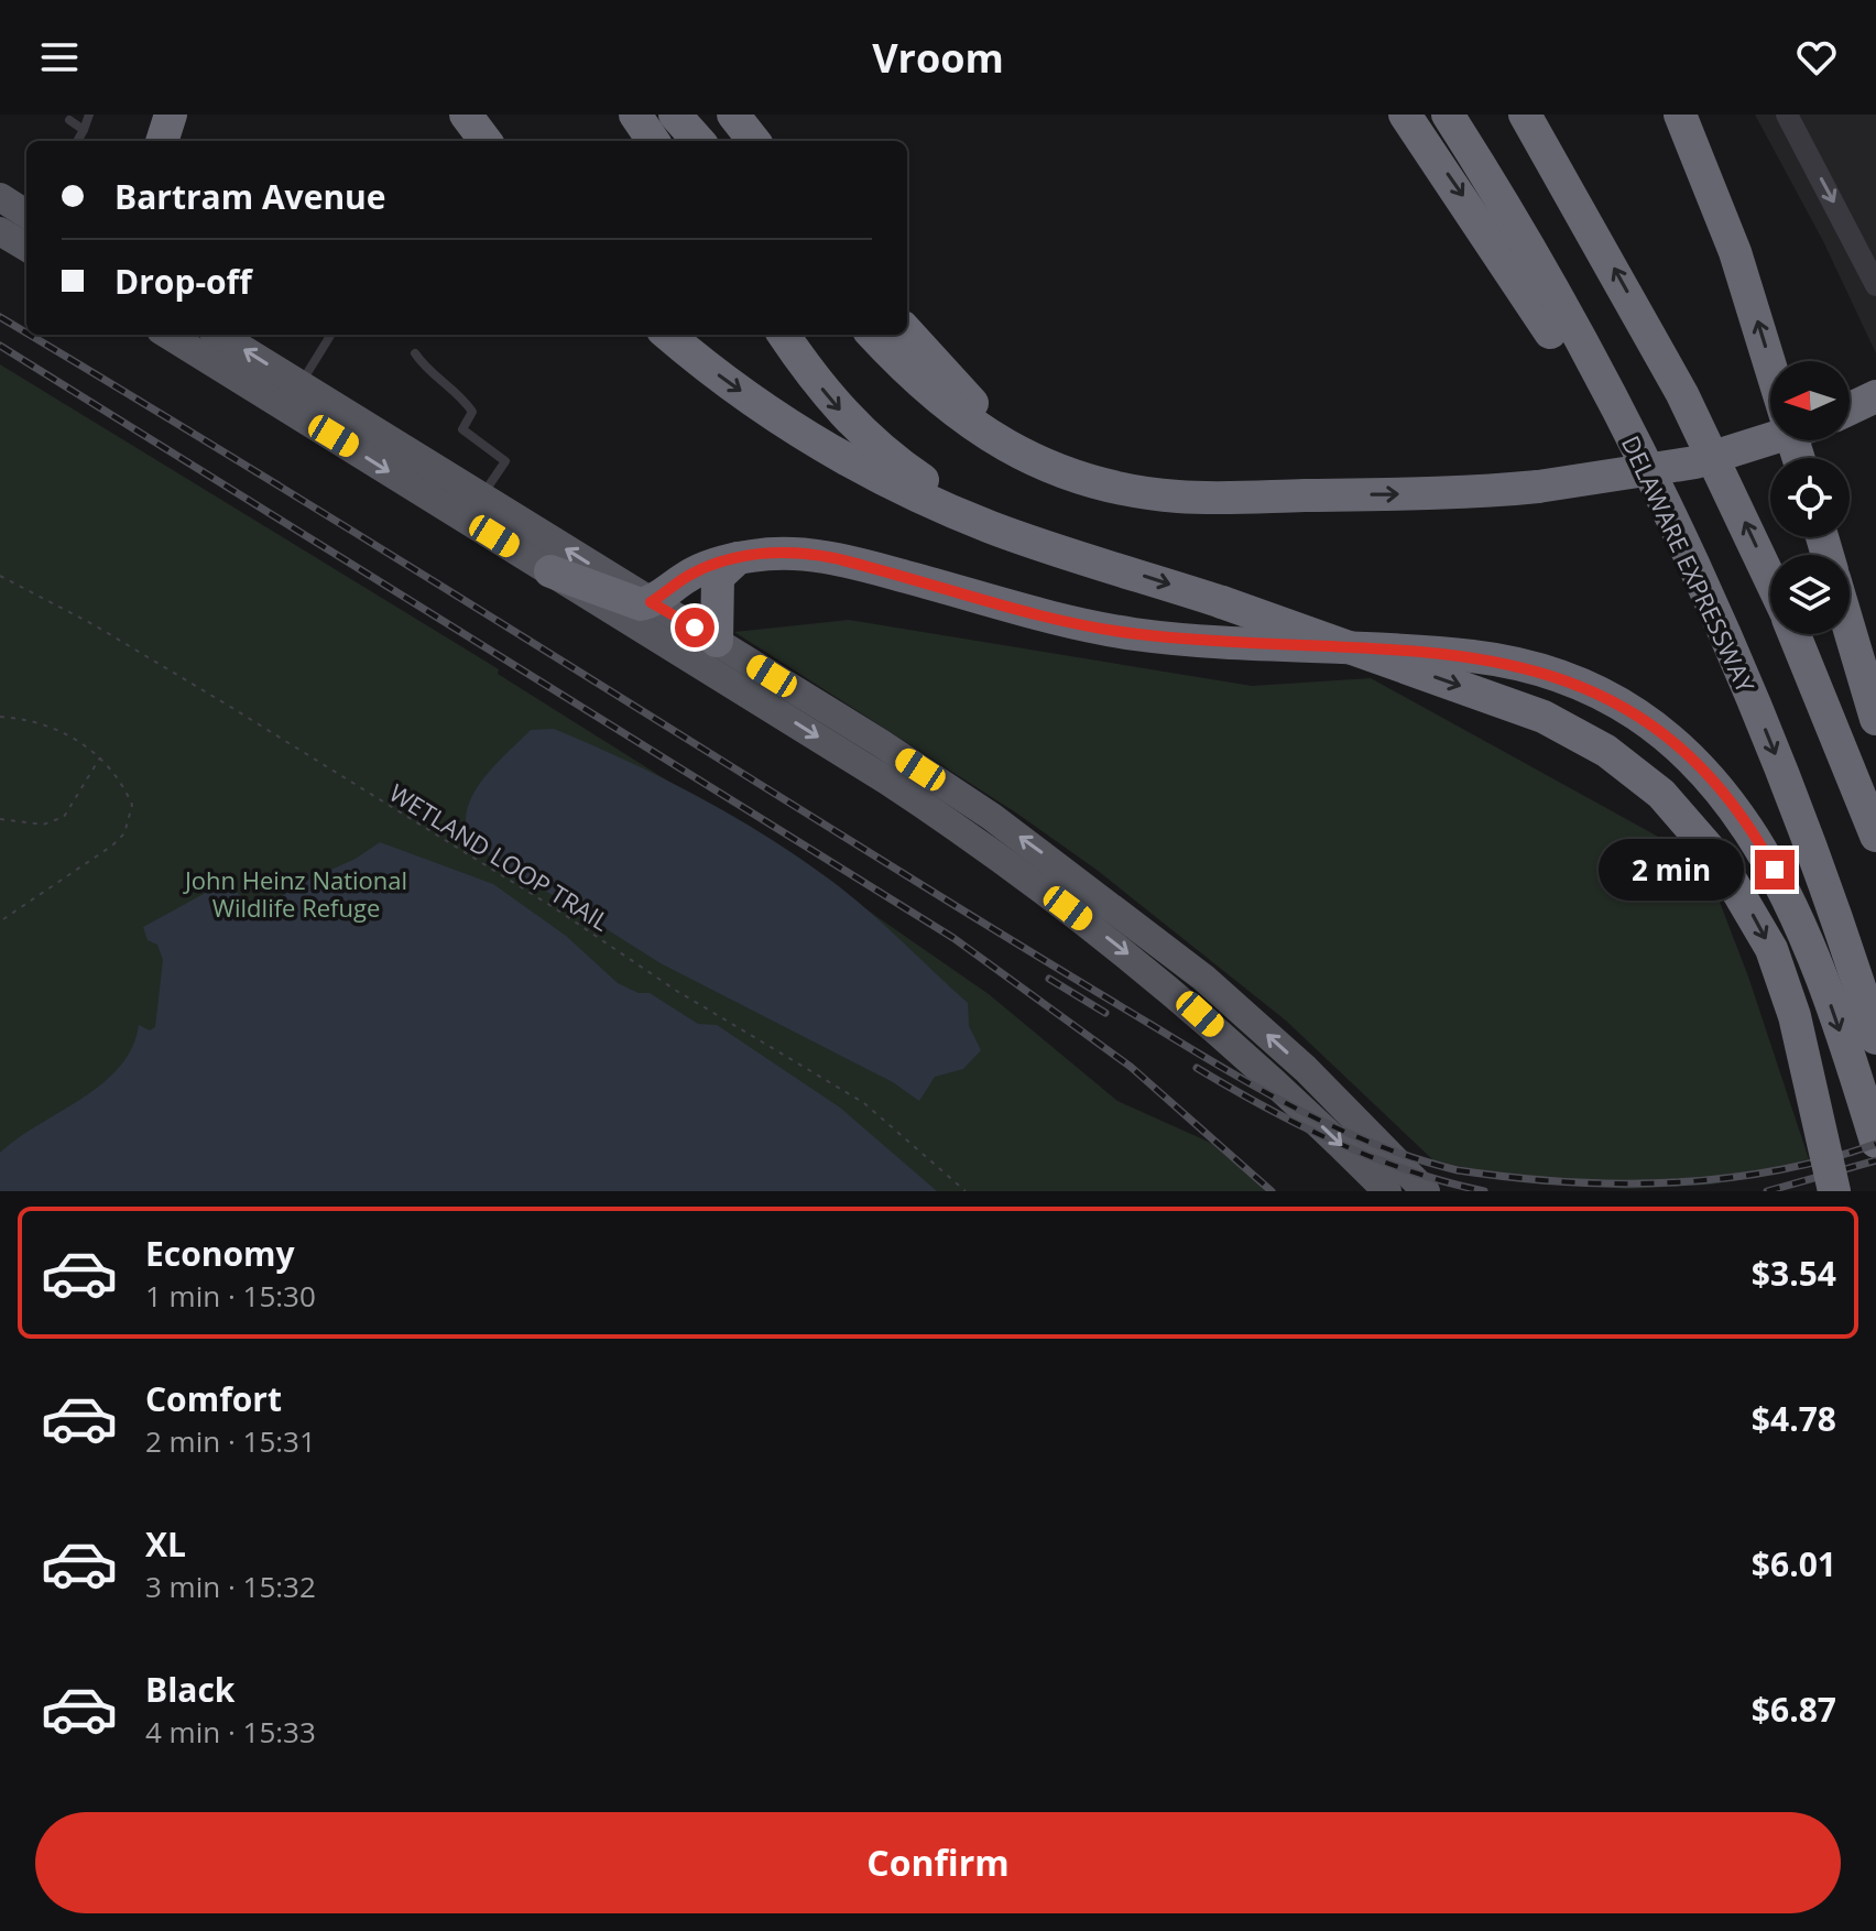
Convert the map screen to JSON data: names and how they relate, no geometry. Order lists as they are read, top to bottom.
{
  "streets": {
    "highway": ["DELAWARE EXPRESSWAY"],
    "path": ["WETLAND LOOP TRAIL"]
  },
  "parks": ["John Heinz National Wildlife Refuge"],
  "north": "left",
  "page": {
    "header": "Vroom",
    "banner": ["Bartram Avenue", "Drop-off"],
    "bubble": "2 min",
    "list": [
      {
        "name": "Economy",
        "note": "1 min · 15:30",
        "value": "$3.54"
      },
      {
        "name": "Comfort",
        "note": "2 min · 15:31",
        "value": "$4.78"
      },
      {
        "name": "XL",
        "note": "3 min · 15:32",
        "value": "$6.01"
      },
      {
        "name": "Black",
        "note": "4 min · 15:33",
        "value": "$6.87"
      }
    ],
    "buttons": "Confirm"
  }
}
